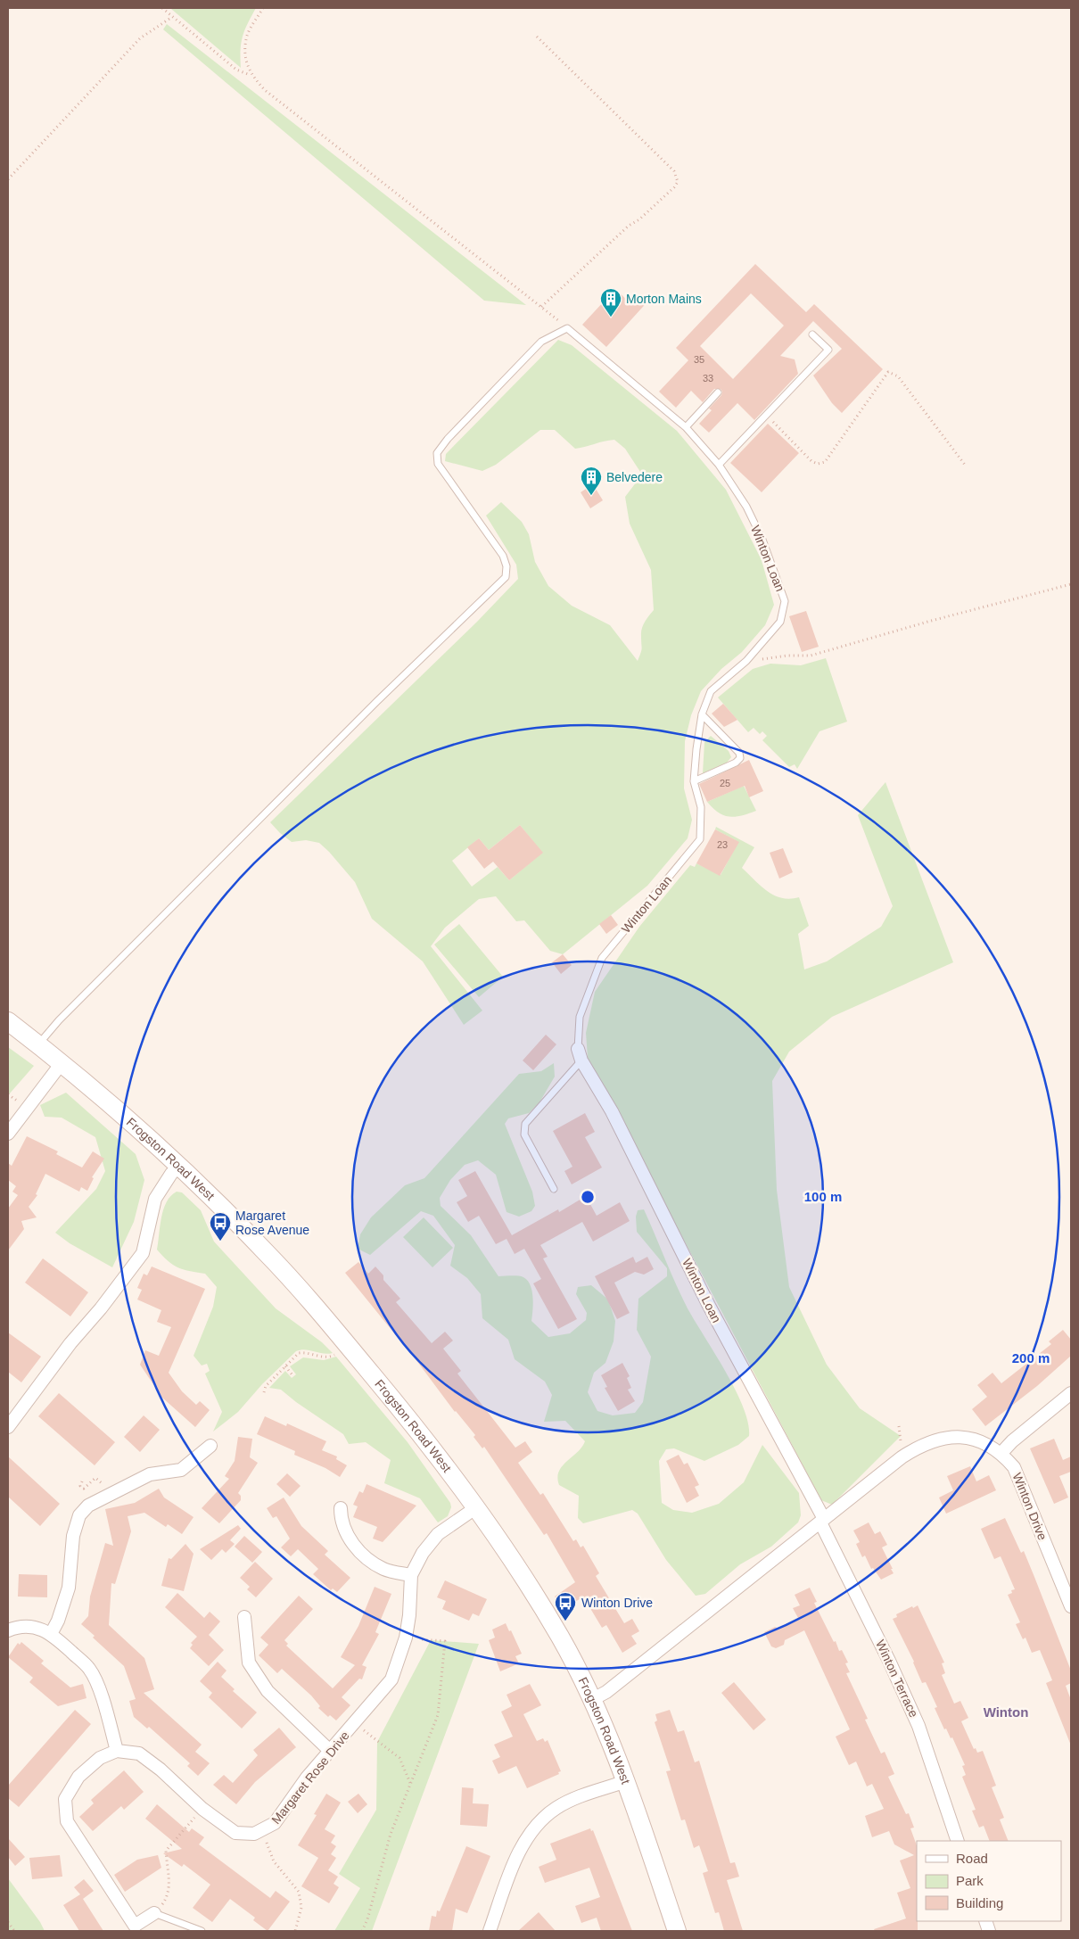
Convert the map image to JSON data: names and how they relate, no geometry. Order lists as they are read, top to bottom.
{
  "streets": {
    "main road": ["Frogston Road West"],
    "street": [
      "Winton Loan",
      "Winton Drive",
      "Winton Terrace",
      "Margaret Rose Drive"
    ]
  },
  "crossings": [
    ["Winton Loan", "Winton Drive"],
    ["Winton Loan", "Winton Terrace"],
    ["Frogston Road West", "Winton Drive"],
    ["Frogston Road West", "Margaret Rose Drive"],
    ["Winton Drive", "Winton Terrace"]
  ],
  "districts": ["Winton"],
  "places": {
    "building": ["Morton Mains", "Belvedere"],
    "bus stop": ["Margaret Rose Avenue", "Winton Drive"]
  },
  "house_numbers": [
    "35",
    "33",
    "25",
    "23"
  ],
  "legend": ["Road", "Park", "Building"],
  "rings": ["100 m", "200 m"]
}
